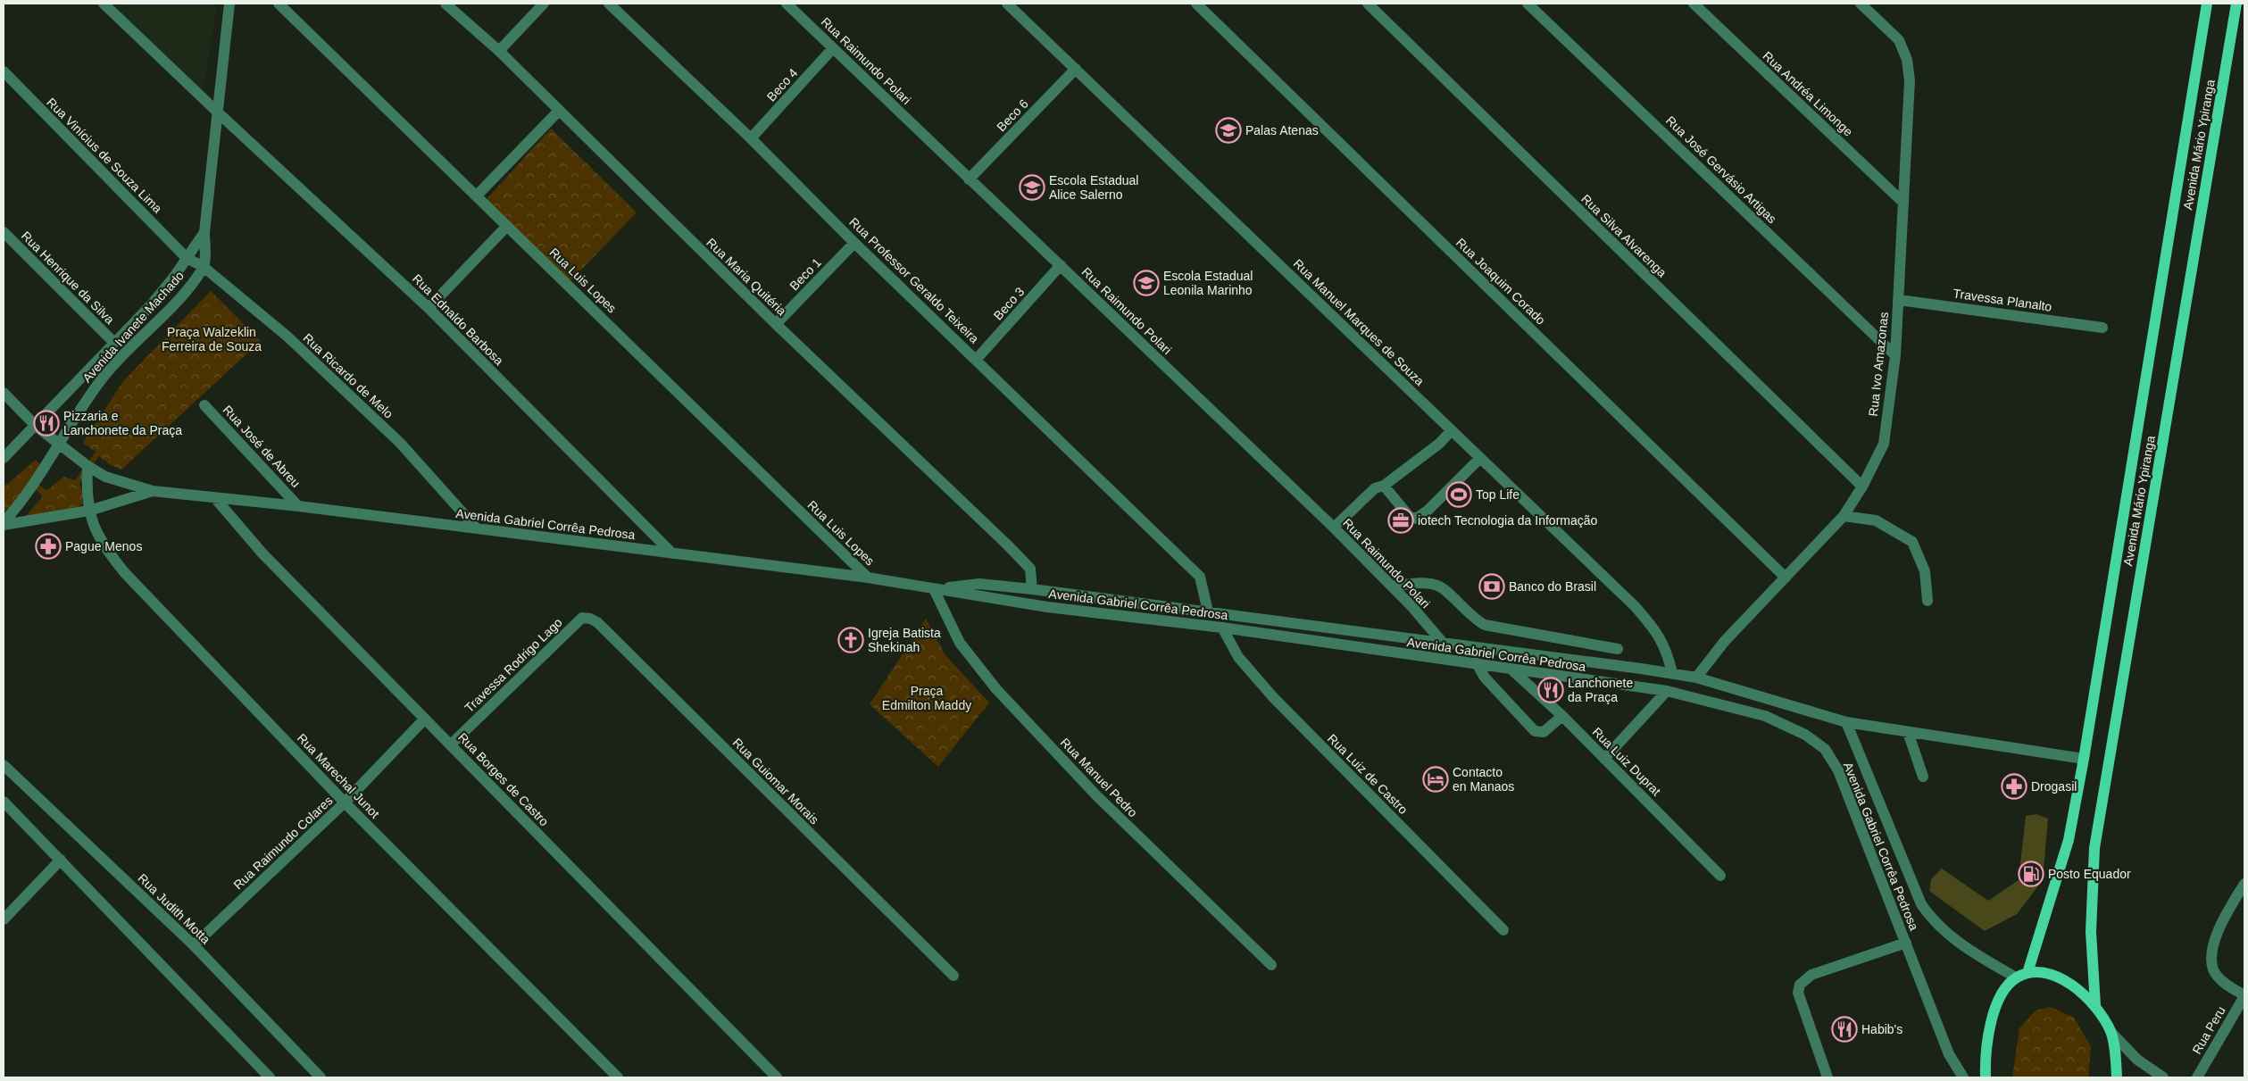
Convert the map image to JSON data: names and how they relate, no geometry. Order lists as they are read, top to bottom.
{
  "streets": {
    "main road": ["Avenida Mário Ypiranga"],
    "street": [
      "Rua Raimundo Polari",
      "Beco 4",
      "Rua Andréa Limonge",
      "Beco 6",
      "Rua Vinícius de Souza Lima",
      "Rua José Gervásio Artigas",
      "Rua Silva Alvarenga",
      "Beco 1",
      "Rua Maria Quitéria",
      "Rua Henrique da Silva",
      "Rua Luis Lopes",
      "Rua Professor Geraldo Teixeira",
      "Rua Joaquim Corado",
      "Travessa Planalto",
      "Beco 3",
      "Rua Ednaldo Barbosa",
      "Rua Manuel Marques de Souza",
      "Avenida Ivanete Machado",
      "Rua Ivo Amazonas",
      "Rua Ricardo de Melo",
      "Rua José de Abreu",
      "Avenida Gabriel Corrêa Pedrosa",
      "Travessa Rodrigo Lago",
      "Rua Luiz Duprat",
      "Rua Luiz de Castro",
      "Rua Marechal Junot",
      "Rua Manuel Pedro",
      "Rua Borges de Castro",
      "Rua Guiomar Morais",
      "Rua Raimundo Colares",
      "Rua Judith Motta",
      "Rua Peru"
    ]
  },
  "crossings": [
    ["Rua Raimundo Polari", "Beco 4"],
    ["Rua Raimundo Polari", "Beco 6"],
    ["Rua Raimundo Polari", "Beco 3"],
    ["Rua Raimundo Polari", "Avenida Gabriel Corrêa Pedrosa"],
    ["Beco 4", "Rua Professor Geraldo Teixeira"],
    ["Rua Andréa Limonge", "Rua Ivo Amazonas"],
    ["Beco 6", "Rua Manuel Marques de Souza"],
    ["Avenida Mário Ypiranga", "Avenida Gabriel Corrêa Pedrosa"],
    ["Rua Vinícius de Souza Lima", "Avenida Ivanete Machado"],
    ["Rua Vinícius de Souza Lima", "Rua Ricardo de Melo"],
    ["Rua José Gervásio Artigas", "Rua Ivo Amazonas"],
    ["Rua Silva Alvarenga", "Rua Ivo Amazonas"],
    ["Beco 1", "Rua Maria Quitéria"],
    ["Beco 1", "Rua Professor Geraldo Teixeira"],
    ["Rua Maria Quitéria", "Avenida Gabriel Corrêa Pedrosa"],
    ["Rua Henrique da Silva", "Avenida Ivanete Machado"],
    ["Rua Luis Lopes", "Avenida Gabriel Corrêa Pedrosa"],
    ["Rua Professor Geraldo Teixeira", "Beco 3"],
    ["Rua Professor Geraldo Teixeira", "Avenida Gabriel Corrêa Pedrosa"],
    ["Rua Joaquim Corado", "Rua Ivo Amazonas"],
    ["Travessa Planalto", "Rua Ivo Amazonas"],
    ["Rua Ednaldo Barbosa", "Avenida Ivanete Machado"],
    ["Rua Ednaldo Barbosa", "Avenida Gabriel Corrêa Pedrosa"],
    ["Rua Manuel Marques de Souza", "Avenida Gabriel Corrêa Pedrosa"],
    ["Avenida Ivanete Machado", "Rua Ricardo de Melo"],
    ["Avenida Ivanete Machado", "Avenida Gabriel Corrêa Pedrosa"],
    ["Rua Ivo Amazonas", "Avenida Gabriel Corrêa Pedrosa"],
    ["Rua Ricardo de Melo", "Avenida Gabriel Corrêa Pedrosa"],
    ["Rua José de Abreu", "Avenida Gabriel Corrêa Pedrosa"],
    ["Avenida Gabriel Corrêa Pedrosa", "Rua Luiz Duprat"],
    ["Avenida Gabriel Corrêa Pedrosa", "Rua Luiz de Castro"],
    ["Avenida Gabriel Corrêa Pedrosa", "Rua Marechal Junot"],
    ["Avenida Gabriel Corrêa Pedrosa", "Rua Manuel Pedro"],
    ["Avenida Gabriel Corrêa Pedrosa", "Rua Borges de Castro"],
    ["Travessa Rodrigo Lago", "Rua Borges de Castro"],
    ["Travessa Rodrigo Lago", "Rua Guiomar Morais"],
    ["Rua Marechal Junot", "Rua Raimundo Colares"],
    ["Rua Borges de Castro", "Rua Raimundo Colares"],
    ["Rua Raimundo Colares", "Rua Judith Motta"]
  ],
  "parks": ["Praça Walzeklin Ferreira de Souza", "Praça Edmilton Maddy"],
  "places": {
    "school or university": ["Palas Atenas", "Escola Estadual Alice Salerno", "Escola Estadual Leonila Marinho"],
    "restaurant": ["Pizzaria e Lanchonete da Praça", "Lanchonete da Praça", "Habib's"],
    "sports": ["Top Life"],
    "office": ["iotech Tecnologia da Informação"],
    "pharmacy": ["Pague Menos", "Drogasil"],
    "bank": ["Banco do Brasil"],
    "church": ["Igreja Batista Shekinah"],
    "hotel": ["Contacto en Manaos"],
    "fuel station": ["Posto Equador"]
  }
}
